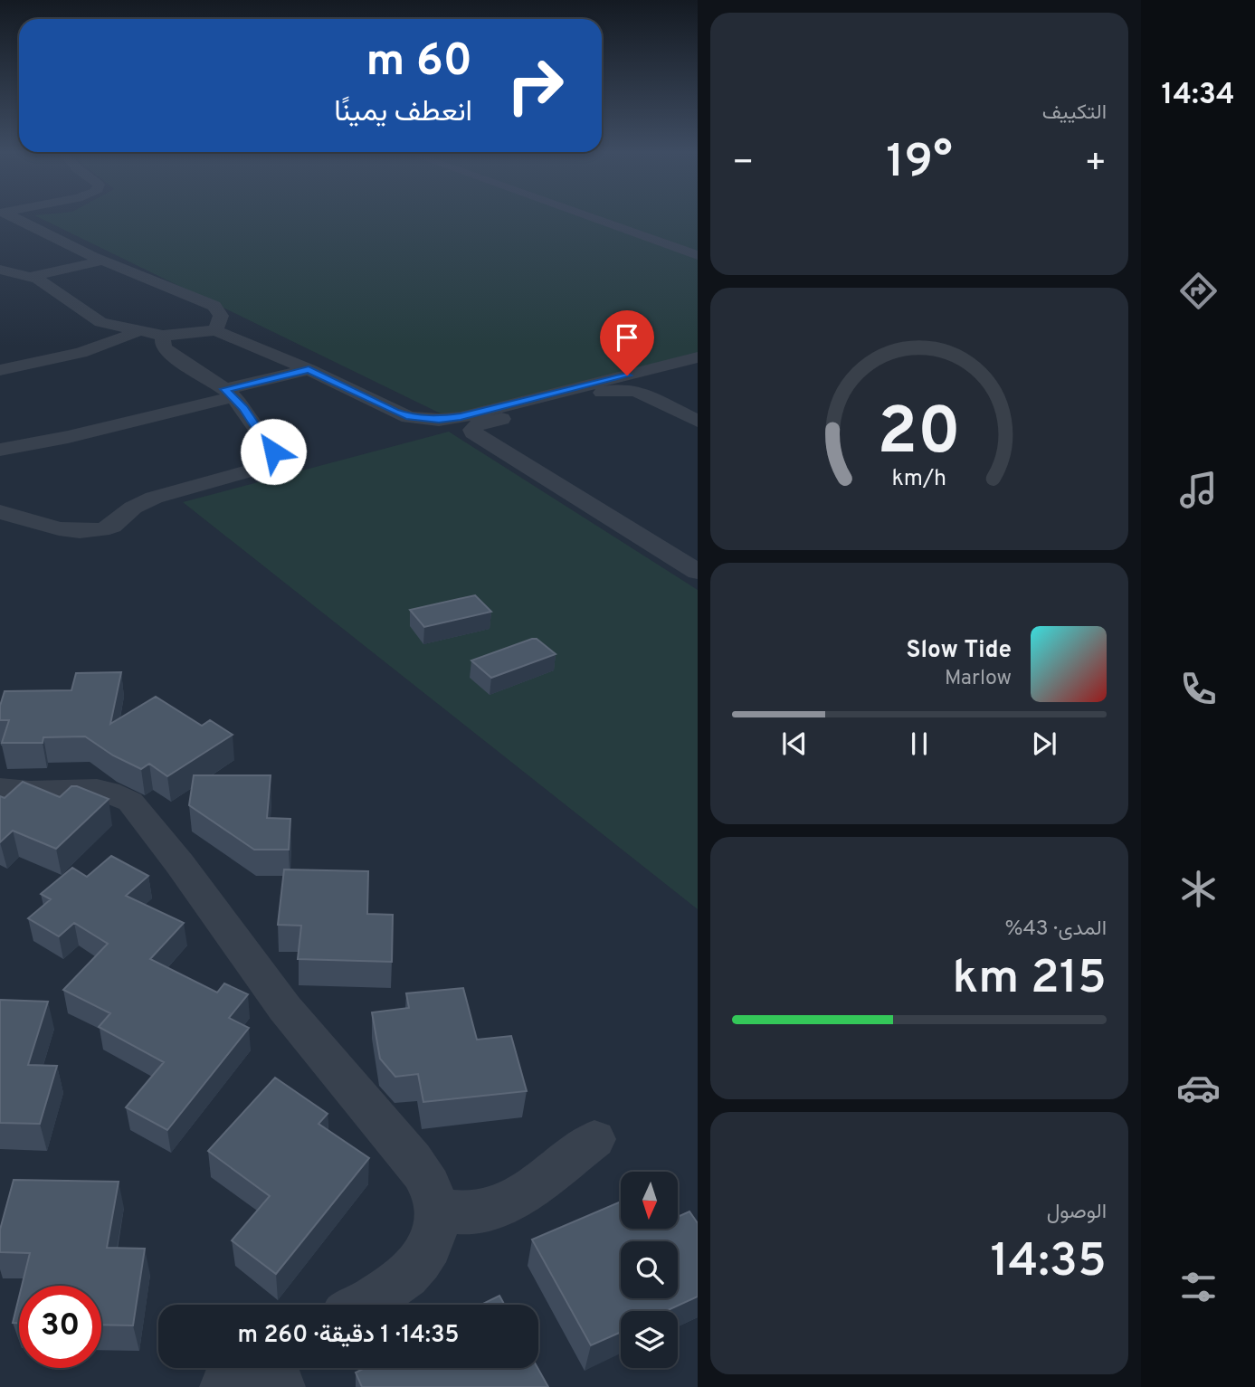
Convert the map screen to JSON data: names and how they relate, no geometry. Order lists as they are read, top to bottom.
{
  "north": "bottom",
  "page": {
    "tabs": "14:34",
    "tile": [
      "التكييف",
      ["المدى · 43%", "215 km"],
      ["الوصول", "14:35"]
    ],
    "turn": ["60 m", "انعطف يمينًا"],
    "heat": ["−", "19°", "+"],
    "song": ["Slow Tide", "Marlow"],
    "limit": "30",
    "trip": "14:35 · 1 دقيقة · 260 m",
    "gauge": ["20", "km/h"]
  }
}
